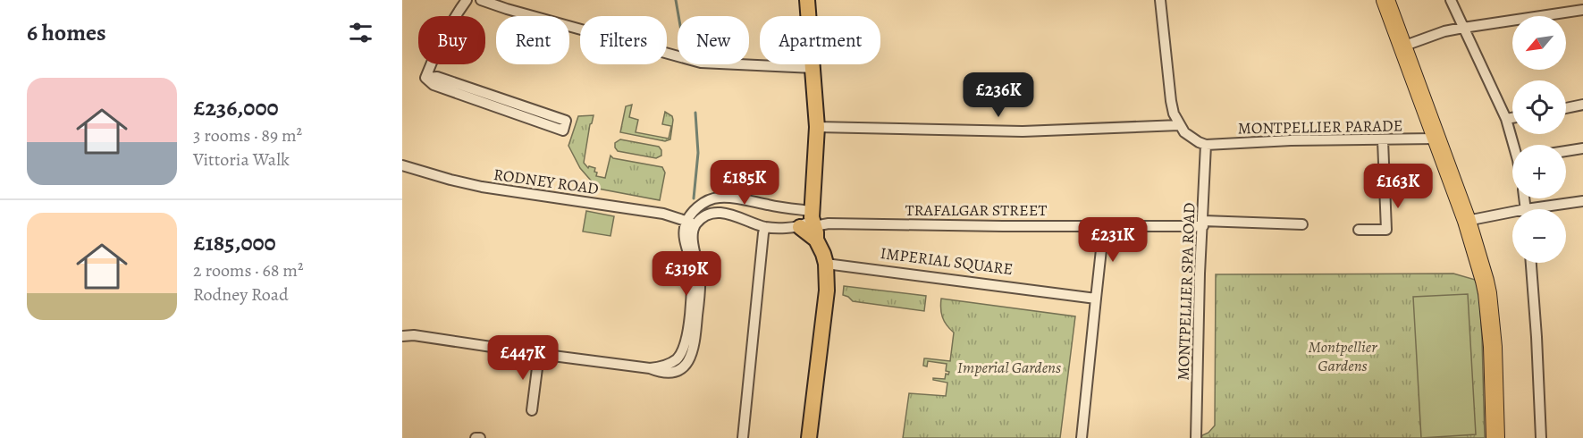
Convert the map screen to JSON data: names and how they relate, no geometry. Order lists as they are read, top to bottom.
{
  "streets": {
    "street": [
      "MONTPELLIER PARADE",
      "RODNEY ROAD",
      "TRAFALGAR STREET",
      "IMPERIAL SQUARE",
      "MONTPELLIER SPA ROAD"
    ]
  },
  "crossings": [
    ["MONTPELLIER PARADE", "MONTPELLIER SPA ROAD"],
    ["TRAFALGAR STREET", "MONTPELLIER SPA ROAD"]
  ],
  "parks": ["Montpellier Gardens", "Imperial Gardens"],
  "north": "bottom left",
  "page": {
    "heading": "6 homes",
    "map_buttons": ["+", "−"],
    "chip": [
      "Buy",
      "Rent",
      "Filters",
      "New",
      "Apartment"
    ],
    "list": [
      {
        "name": "£236,000",
        "note": "3 rooms · 89 m² · Vittoria Walk"
      },
      {
        "name": "£185,000",
        "note": "2 rooms · 68 m² · Rodney Road"
      }
    ],
    "price": [
      "£236K",
      "£185K",
      "£163K",
      "£231K",
      "£319K",
      "£447K"
    ]
  }
}
